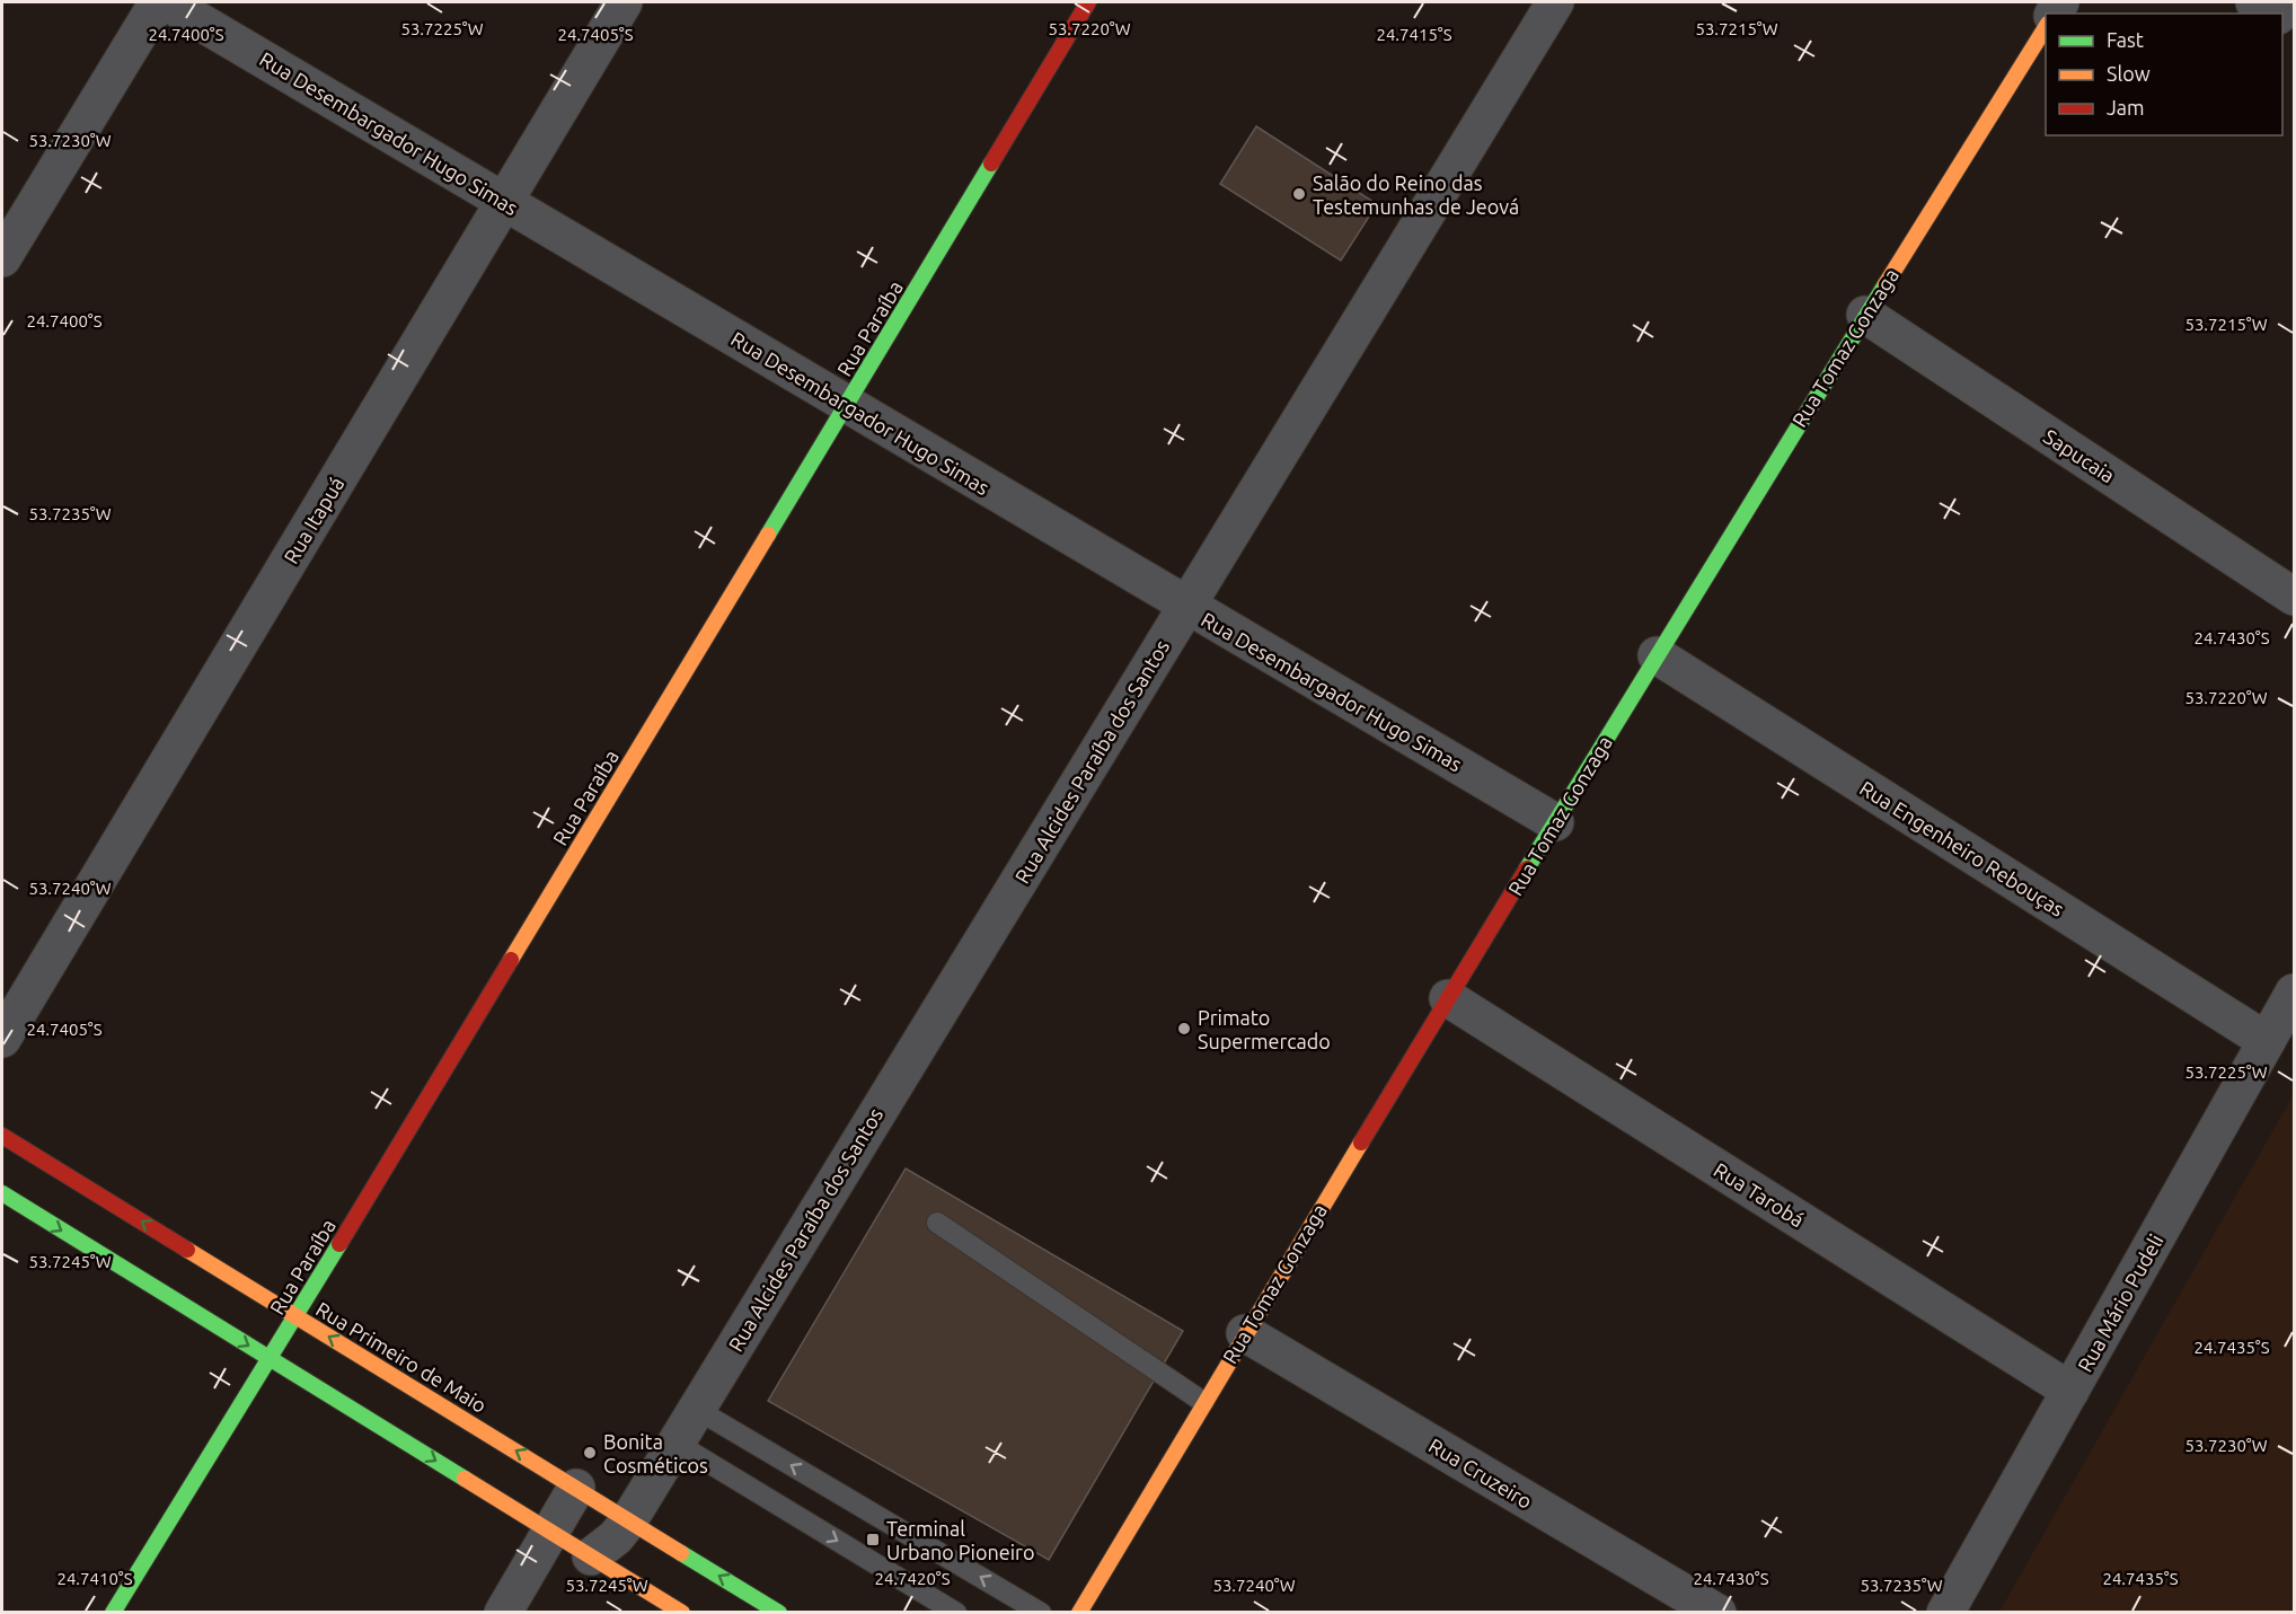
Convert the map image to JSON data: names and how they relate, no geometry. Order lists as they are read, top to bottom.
{
  "streets": {
    "street": [
      "Rua Desembargador Hugo Simas",
      "Rua Paraíba",
      "Rua Tomaz Gonzaga",
      "Sapucaia",
      "Rua Itapuá",
      "Rua Alcides Paraíba dos Santos",
      "Rua Engenheiro Rebouças",
      "Rua Tarobá",
      "Rua Mário Pudeli",
      "Rua Primeiro de Maio",
      "Rua Cruzeiro"
    ]
  },
  "crossings": [
    ["Rua Desembargador Hugo Simas", "Rua Paraíba"],
    ["Rua Desembargador Hugo Simas", "Rua Tomaz Gonzaga"],
    ["Rua Desembargador Hugo Simas", "Rua Itapuá"],
    ["Rua Desembargador Hugo Simas", "Rua Alcides Paraíba dos Santos"],
    ["Rua Paraíba", "Rua Primeiro de Maio"],
    ["Rua Tomaz Gonzaga", "Sapucaia"],
    ["Rua Tomaz Gonzaga", "Rua Engenheiro Rebouças"],
    ["Rua Tomaz Gonzaga", "Rua Tarobá"],
    ["Rua Tomaz Gonzaga", "Rua Cruzeiro"],
    ["Rua Alcides Paraíba dos Santos", "Rua Primeiro de Maio"],
    ["Rua Engenheiro Rebouças", "Rua Mário Pudeli"],
    ["Rua Tarobá", "Rua Mário Pudeli"]
  ],
  "places": {
    "other": ["Salão do Reino das Testemunhas de Jeová", "Primato Supermercado", "Bonita Cosméticos"],
    "transit": ["Terminal Urbano Pioneiro"]
  },
  "legend": ["Fast", "Slow", "Jam"],
  "coordinates": [
    "53.7225°W",
    "53.7220°W",
    "53.7215°W",
    "24.7400°S",
    "24.7405°S",
    "24.7415°S",
    "53.7230°W",
    "53.7235°W",
    "24.7430°S",
    "53.7240°W",
    "53.7245°W",
    "24.7435°S",
    "24.7410°S",
    "24.7420°S"
  ]
}
